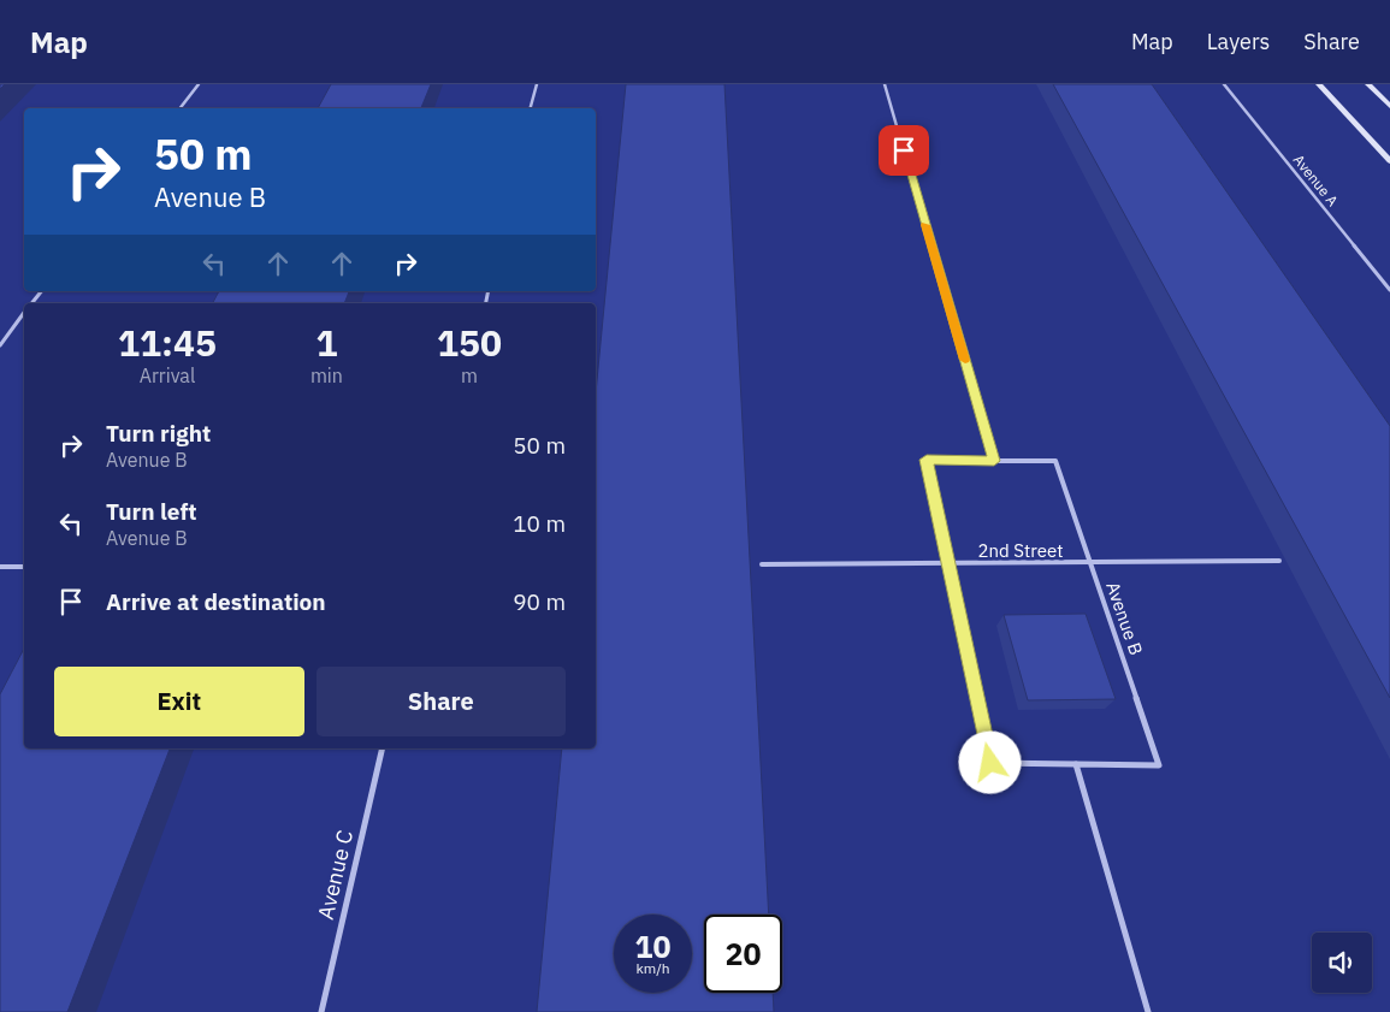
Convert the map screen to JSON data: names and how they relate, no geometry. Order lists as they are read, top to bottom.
{
  "streets": {
    "lane": [
      "Avenue A",
      "2nd Street",
      "Avenue B",
      "Avenue C"
    ]
  },
  "crossings": [
    ["2nd Street", "Avenue B"]
  ],
  "page": {
    "header": "Map",
    "nav": ["Map", "Layers", "Share"],
    "turn": ["50 m", "Avenue B"],
    "eta": [
      "11:45",
      "Arrival",
      "1",
      "min",
      "150",
      "m"
    ],
    "list": [
      {
        "name": "Turn right",
        "note": "Avenue B",
        "value": "50 m"
      },
      {
        "name": "Turn left",
        "note": "Avenue B",
        "value": "10 m"
      },
      {
        "name": "Arrive at destination",
        "value": "90 m"
      }
    ],
    "buttons": ["Exit", "Share"],
    "speed": "10 km/h",
    "limit": "20"
  }
}
